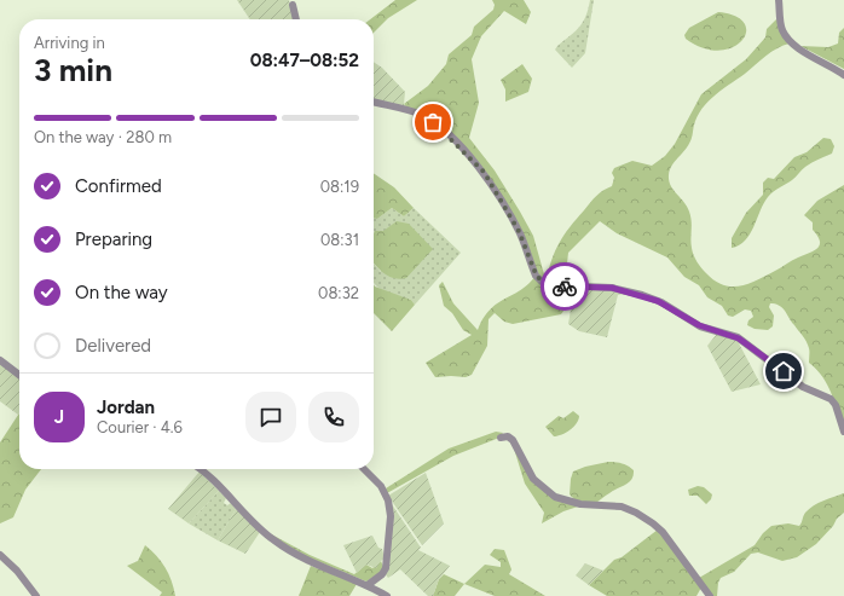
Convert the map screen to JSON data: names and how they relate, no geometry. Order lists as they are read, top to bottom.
{
  "page": {
    "heading": ["3 min", "Arriving in", "08:47–08:52"],
    "panel": ["Jordan", "Courier · 4.6"],
    "bar": "On the way · 280 m",
    "list": [
      ["Confirmed", "08:19"],
      ["Preparing", "08:31"],
      ["On the way", "08:32"],
      "Delivered"
    ],
    "round": "J"
  }
}
